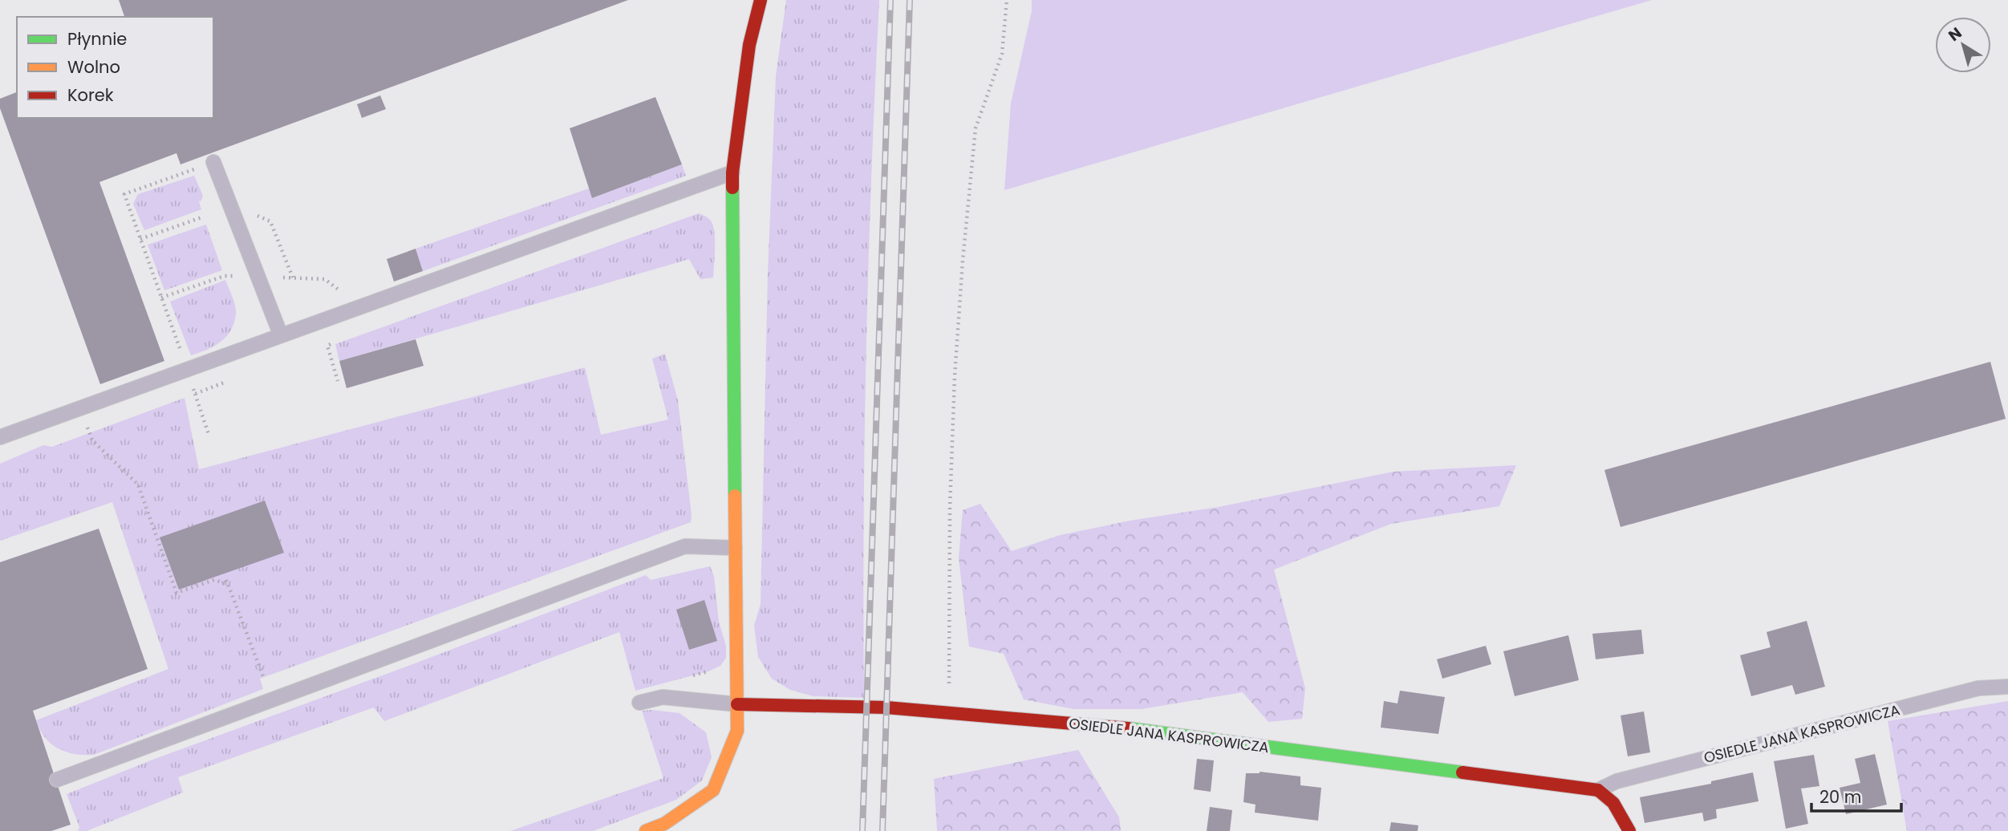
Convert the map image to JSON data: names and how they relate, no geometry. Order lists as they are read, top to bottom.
{
  "streets": {
    "street": ["OSIEDLE JANA KASPROWICZA"]
  },
  "legend": ["Płynnie", "Wolno", "Korek"],
  "scale_bar": "20 m",
  "north": "top left"
}
